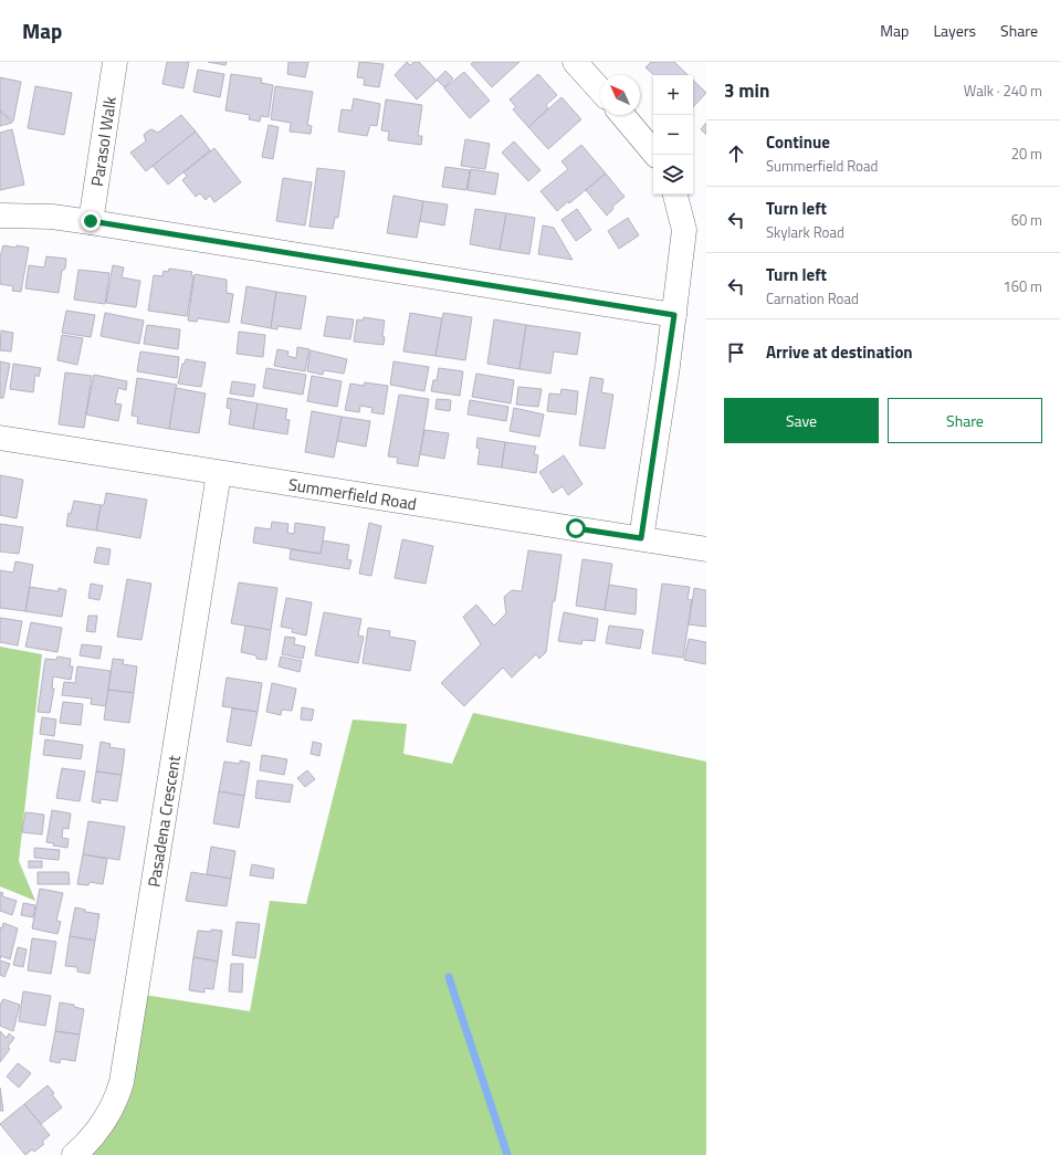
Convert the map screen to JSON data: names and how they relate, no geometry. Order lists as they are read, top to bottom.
{
  "streets": {
    "street": ["Parasol Walk", "Summerfield Road", "Pasadena Crescent"]
  },
  "crossings": [
    ["Summerfield Road", "Pasadena Crescent"]
  ],
  "north": "top left",
  "page": {
    "header": "Map",
    "nav": ["Map", "Layers", "Share"],
    "heading": ["3 min", "Walk · 240 m"],
    "map_buttons": ["+", "−"],
    "list": [
      ["Continue", "Summerfield Road", "20 m"],
      ["Turn left", "Skylark Road", "60 m"],
      ["Turn left", "Carnation Road", "160 m"],
      "Arrive at destination"
    ],
    "buttons": ["Save", "Share"]
  }
}
